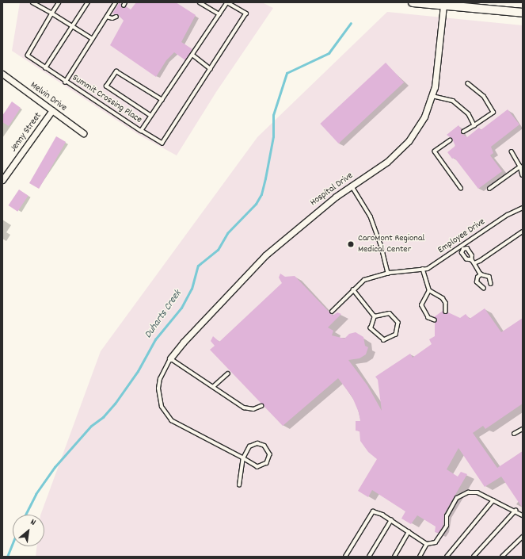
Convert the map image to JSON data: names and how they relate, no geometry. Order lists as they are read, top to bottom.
{
  "streets": {
    "street": ["Melvin Drive", "Jenny Street", "Hospital Drive"],
    "lane": ["Summit Crossing Place", "Employee Drive"]
  },
  "crossings": [
    ["Melvin Drive", "Jenny Street"]
  ],
  "water": ["Duharts Creek"],
  "places": ["CaroMont Regional Medical Center"],
  "north": "top right"
}
